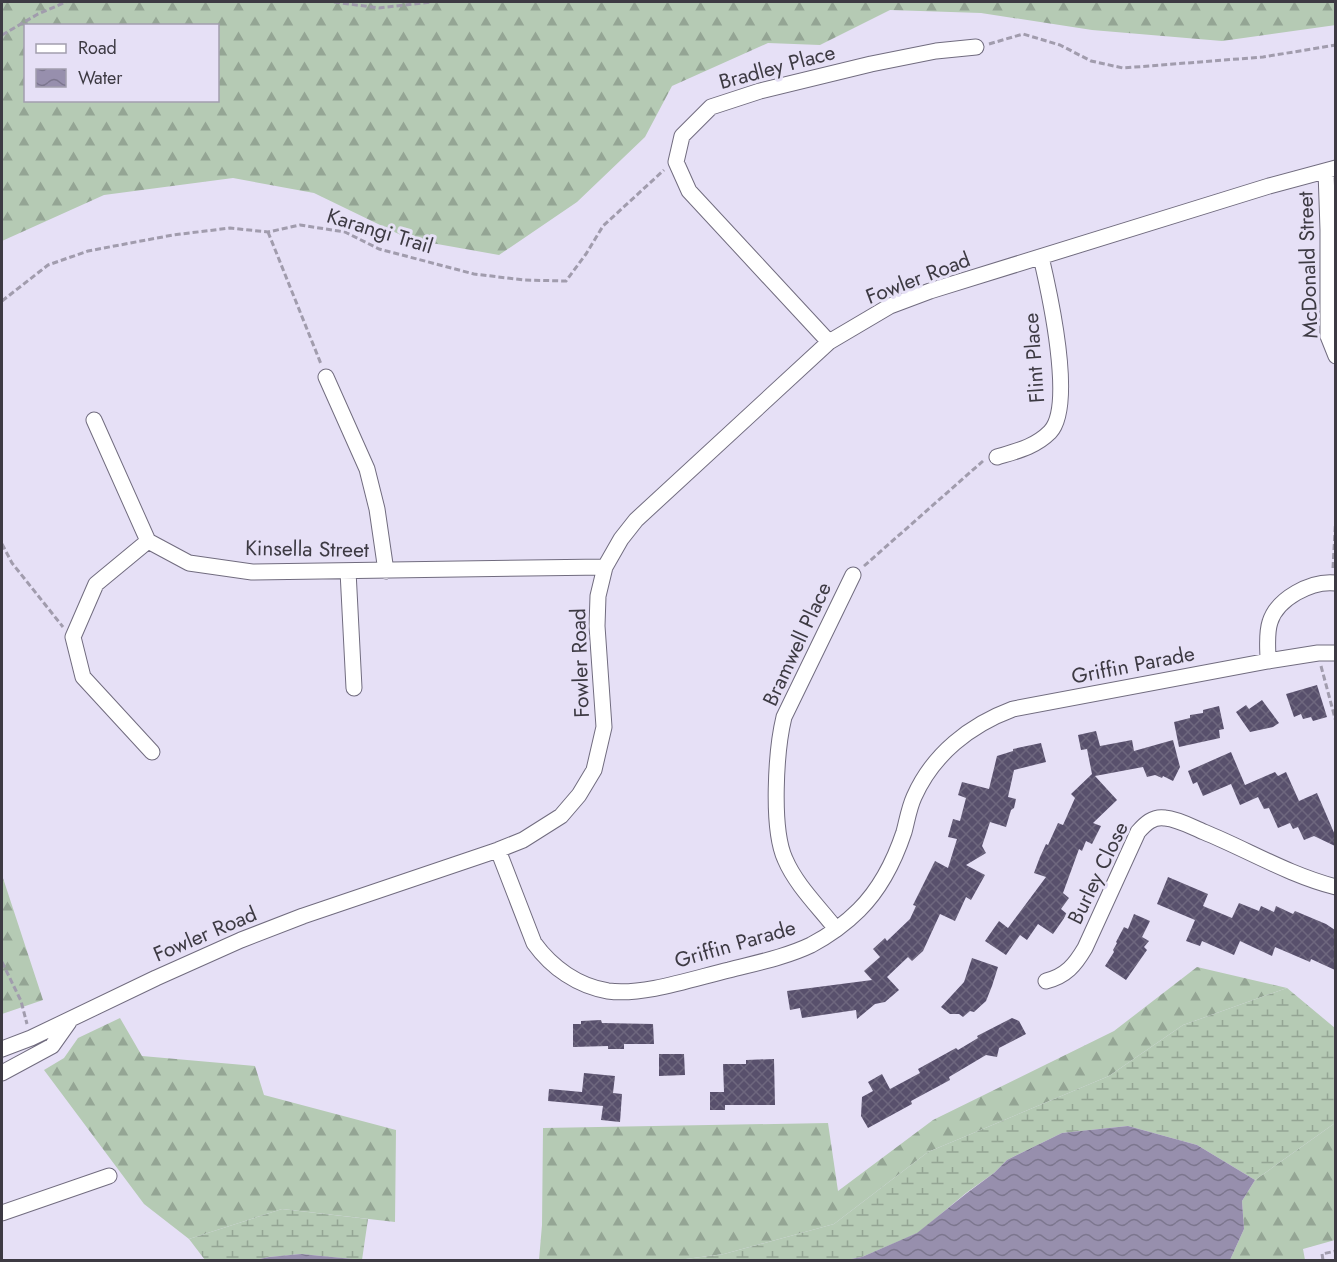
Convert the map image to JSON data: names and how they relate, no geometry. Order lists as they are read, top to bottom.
{
  "streets": {
    "street": [
      "Bradley Place",
      "McDonald Street",
      "Fowler Road",
      "Flint Place",
      "Kinsella Street",
      "Bramwell Place",
      "Griffin Parade",
      "Burley Close"
    ],
    "path": ["Karangi Trail"]
  },
  "crossings": [
    ["Bradley Place", "Karangi Trail"],
    ["McDonald Street", "Fowler Road"],
    ["Fowler Road", "Flint Place"],
    ["Fowler Road", "Kinsella Street"],
    ["Fowler Road", "Griffin Parade"],
    ["Bramwell Place", "Griffin Parade"]
  ],
  "legend": ["Road", "Water"]
}
